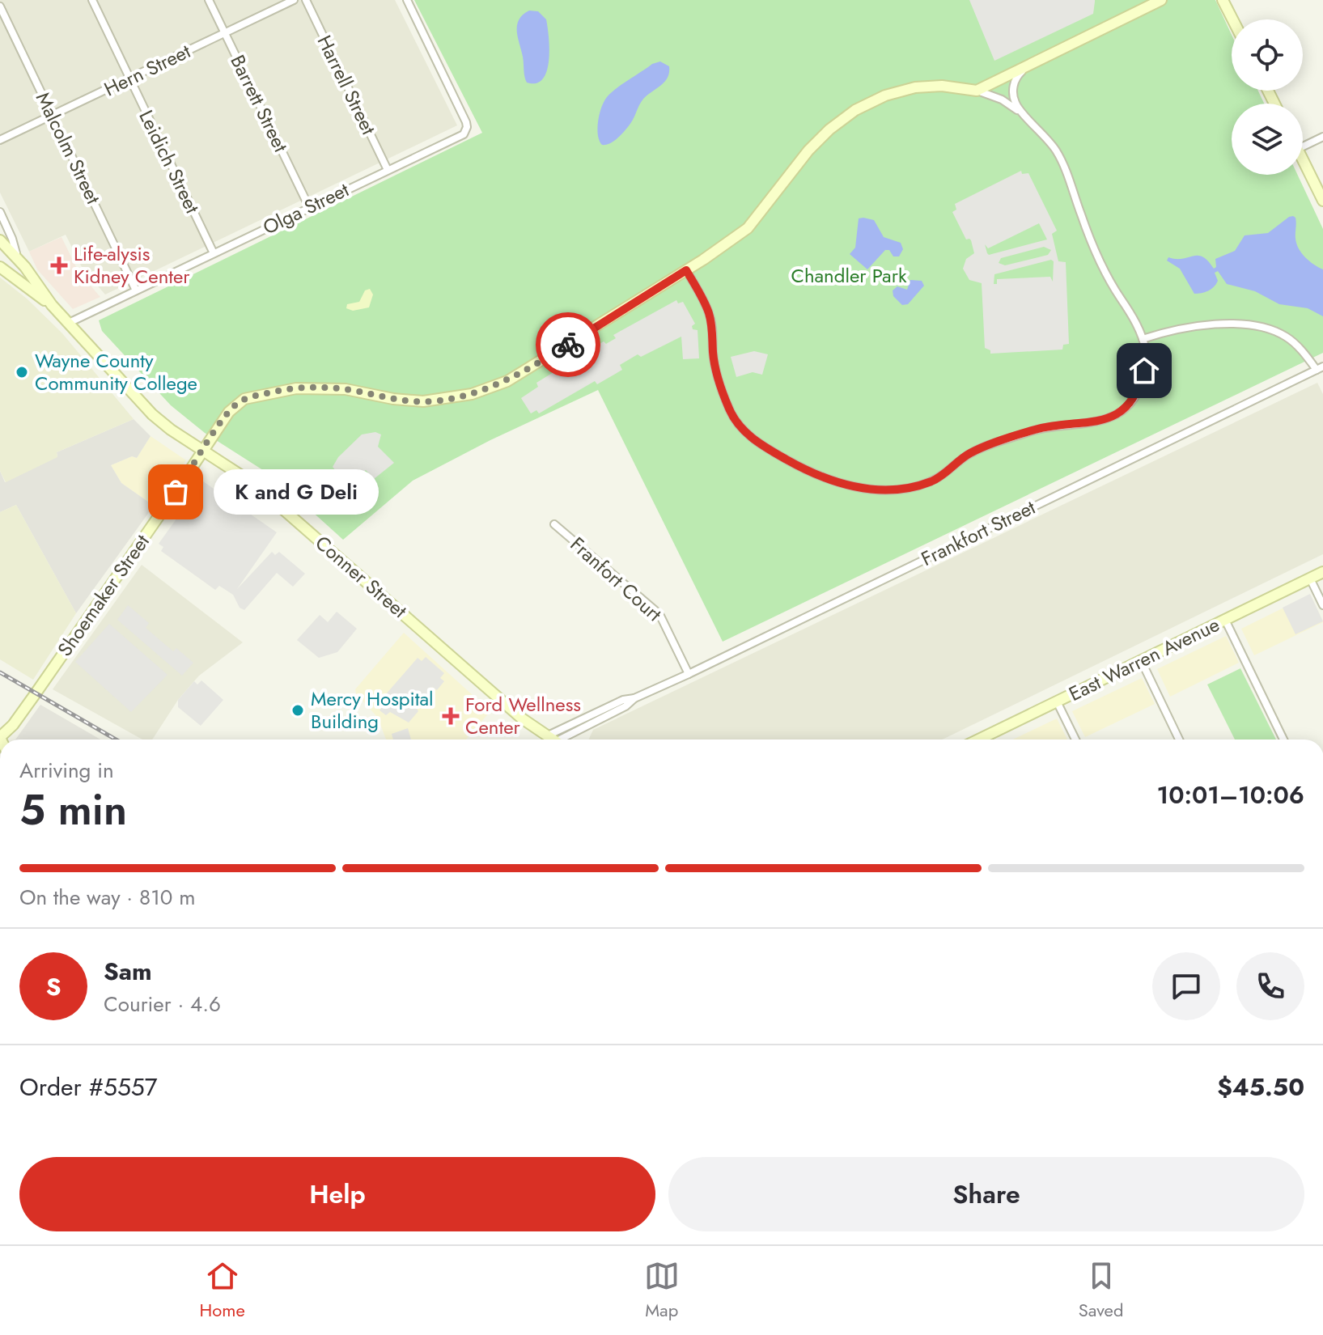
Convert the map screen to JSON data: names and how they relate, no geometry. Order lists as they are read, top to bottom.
{
  "streets": {
    "street": [
      "Hern Street",
      "Harrell Street",
      "Barrett Street",
      "Malcolm Street",
      "Leidich Street",
      "Olga Street",
      "Frankfort Street",
      "Conner Street",
      "Franfort Court",
      "Shoemaker Street",
      "East Warren Avenue"
    ]
  },
  "crossings": [
    ["Hern Street", "Barrett Street"],
    ["Hern Street", "Malcolm Street"],
    ["Hern Street", "Leidich Street"],
    ["Harrell Street", "Olga Street"],
    ["Barrett Street", "Olga Street"],
    ["Malcolm Street", "Olga Street"],
    ["Leidich Street", "Olga Street"],
    ["Olga Street", "Conner Street"],
    ["Frankfort Street", "Franfort Court"],
    ["Conner Street", "Shoemaker Street"]
  ],
  "parks": ["Chandler Park"],
  "places": {
    "health": ["Life-alysis Kidney Center", "Ford Wellness Center"],
    "other": ["Wayne County Community College", "K and G Deli", "Mercy Hospital Building"]
  },
  "page": {
    "bubble": "K and G Deli",
    "heading": ["5 min", "Arriving in", "10:01–10:06"],
    "panel": [
      "Sam",
      "Courier · 4.6",
      "Order #5557",
      "$45.50"
    ],
    "bar": "On the way · 810 m",
    "round": "S",
    "buttons": ["Help", "Share"],
    "tabs": ["Home", "Map", "Saved"]
  }
}
